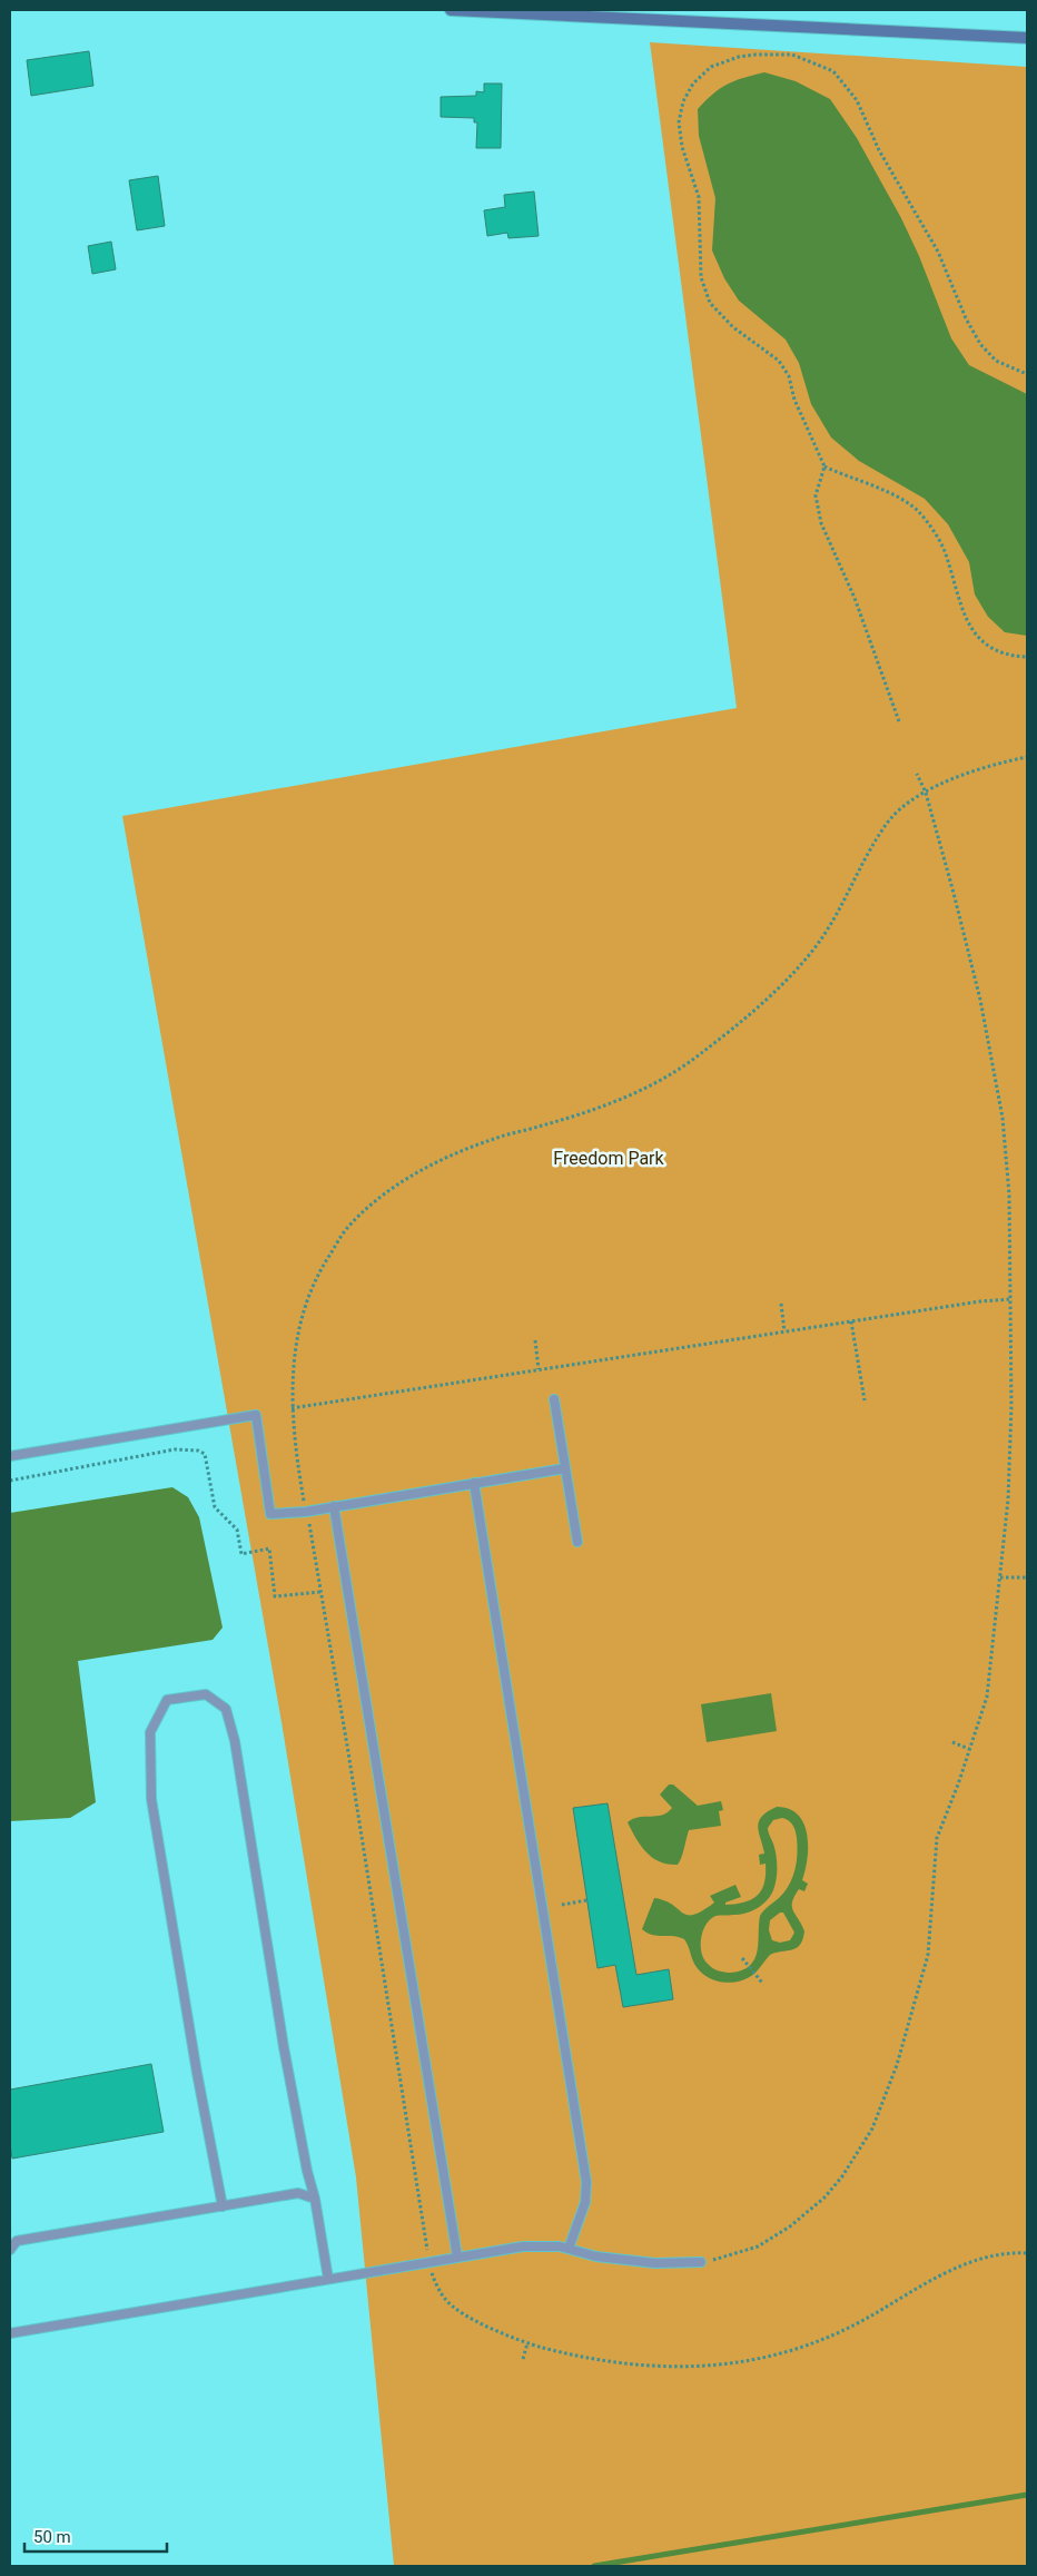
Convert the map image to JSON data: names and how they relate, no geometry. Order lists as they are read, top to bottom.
{
  "parks": ["Freedom Park"],
  "scale_bar": "50 m"
}
